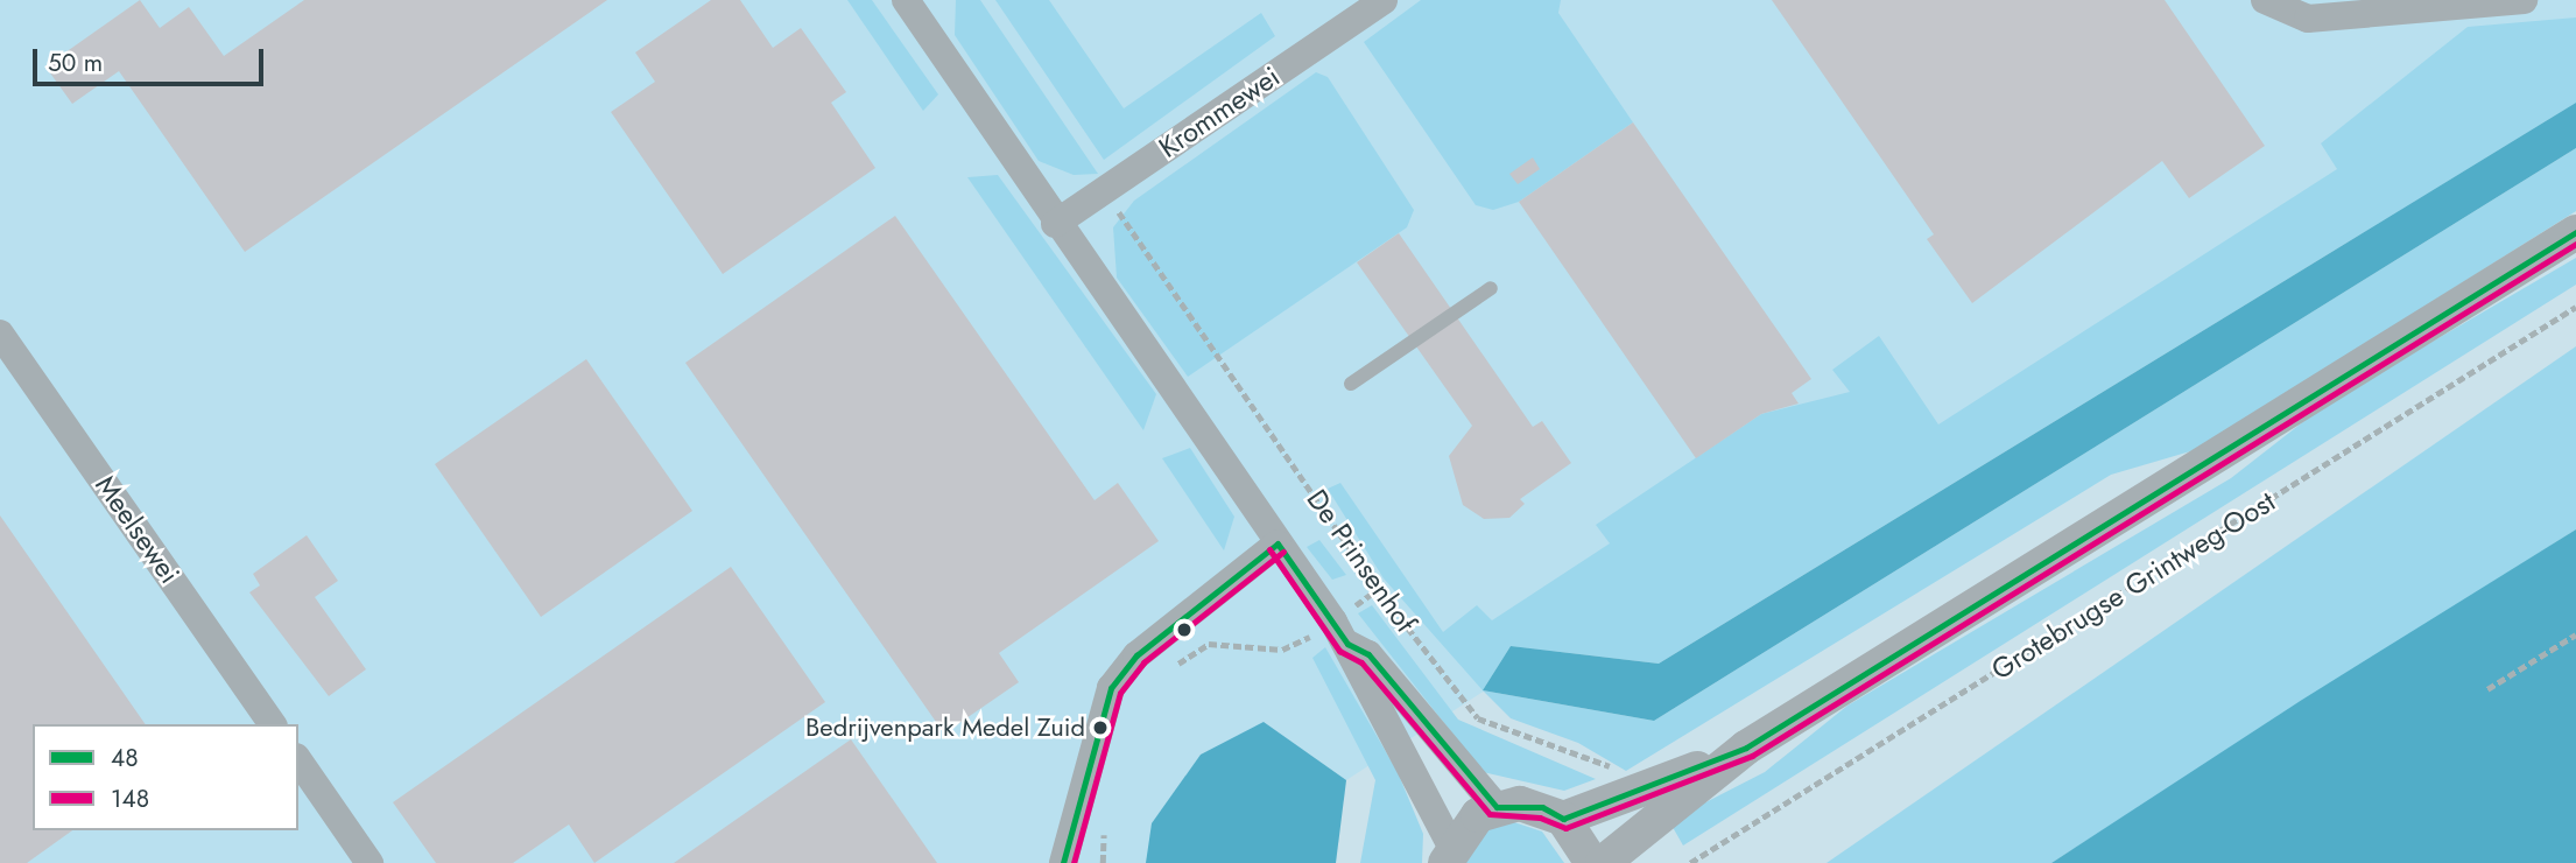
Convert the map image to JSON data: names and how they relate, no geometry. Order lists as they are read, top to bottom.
{
  "streets": {
    "street": ["Krommewei", "Meelsewei", "De Prinsenhof"],
    "path": ["Grotebrugse Grintweg-Oost"]
  },
  "crossings": [
    ["Krommewei", "De Prinsenhof"]
  ],
  "places": ["Bedrijvenpark Medel Zuid"],
  "lines": ["transit line 48", "transit line 148"],
  "legend": ["48", "148"],
  "scale_bar": "50 m"
}
